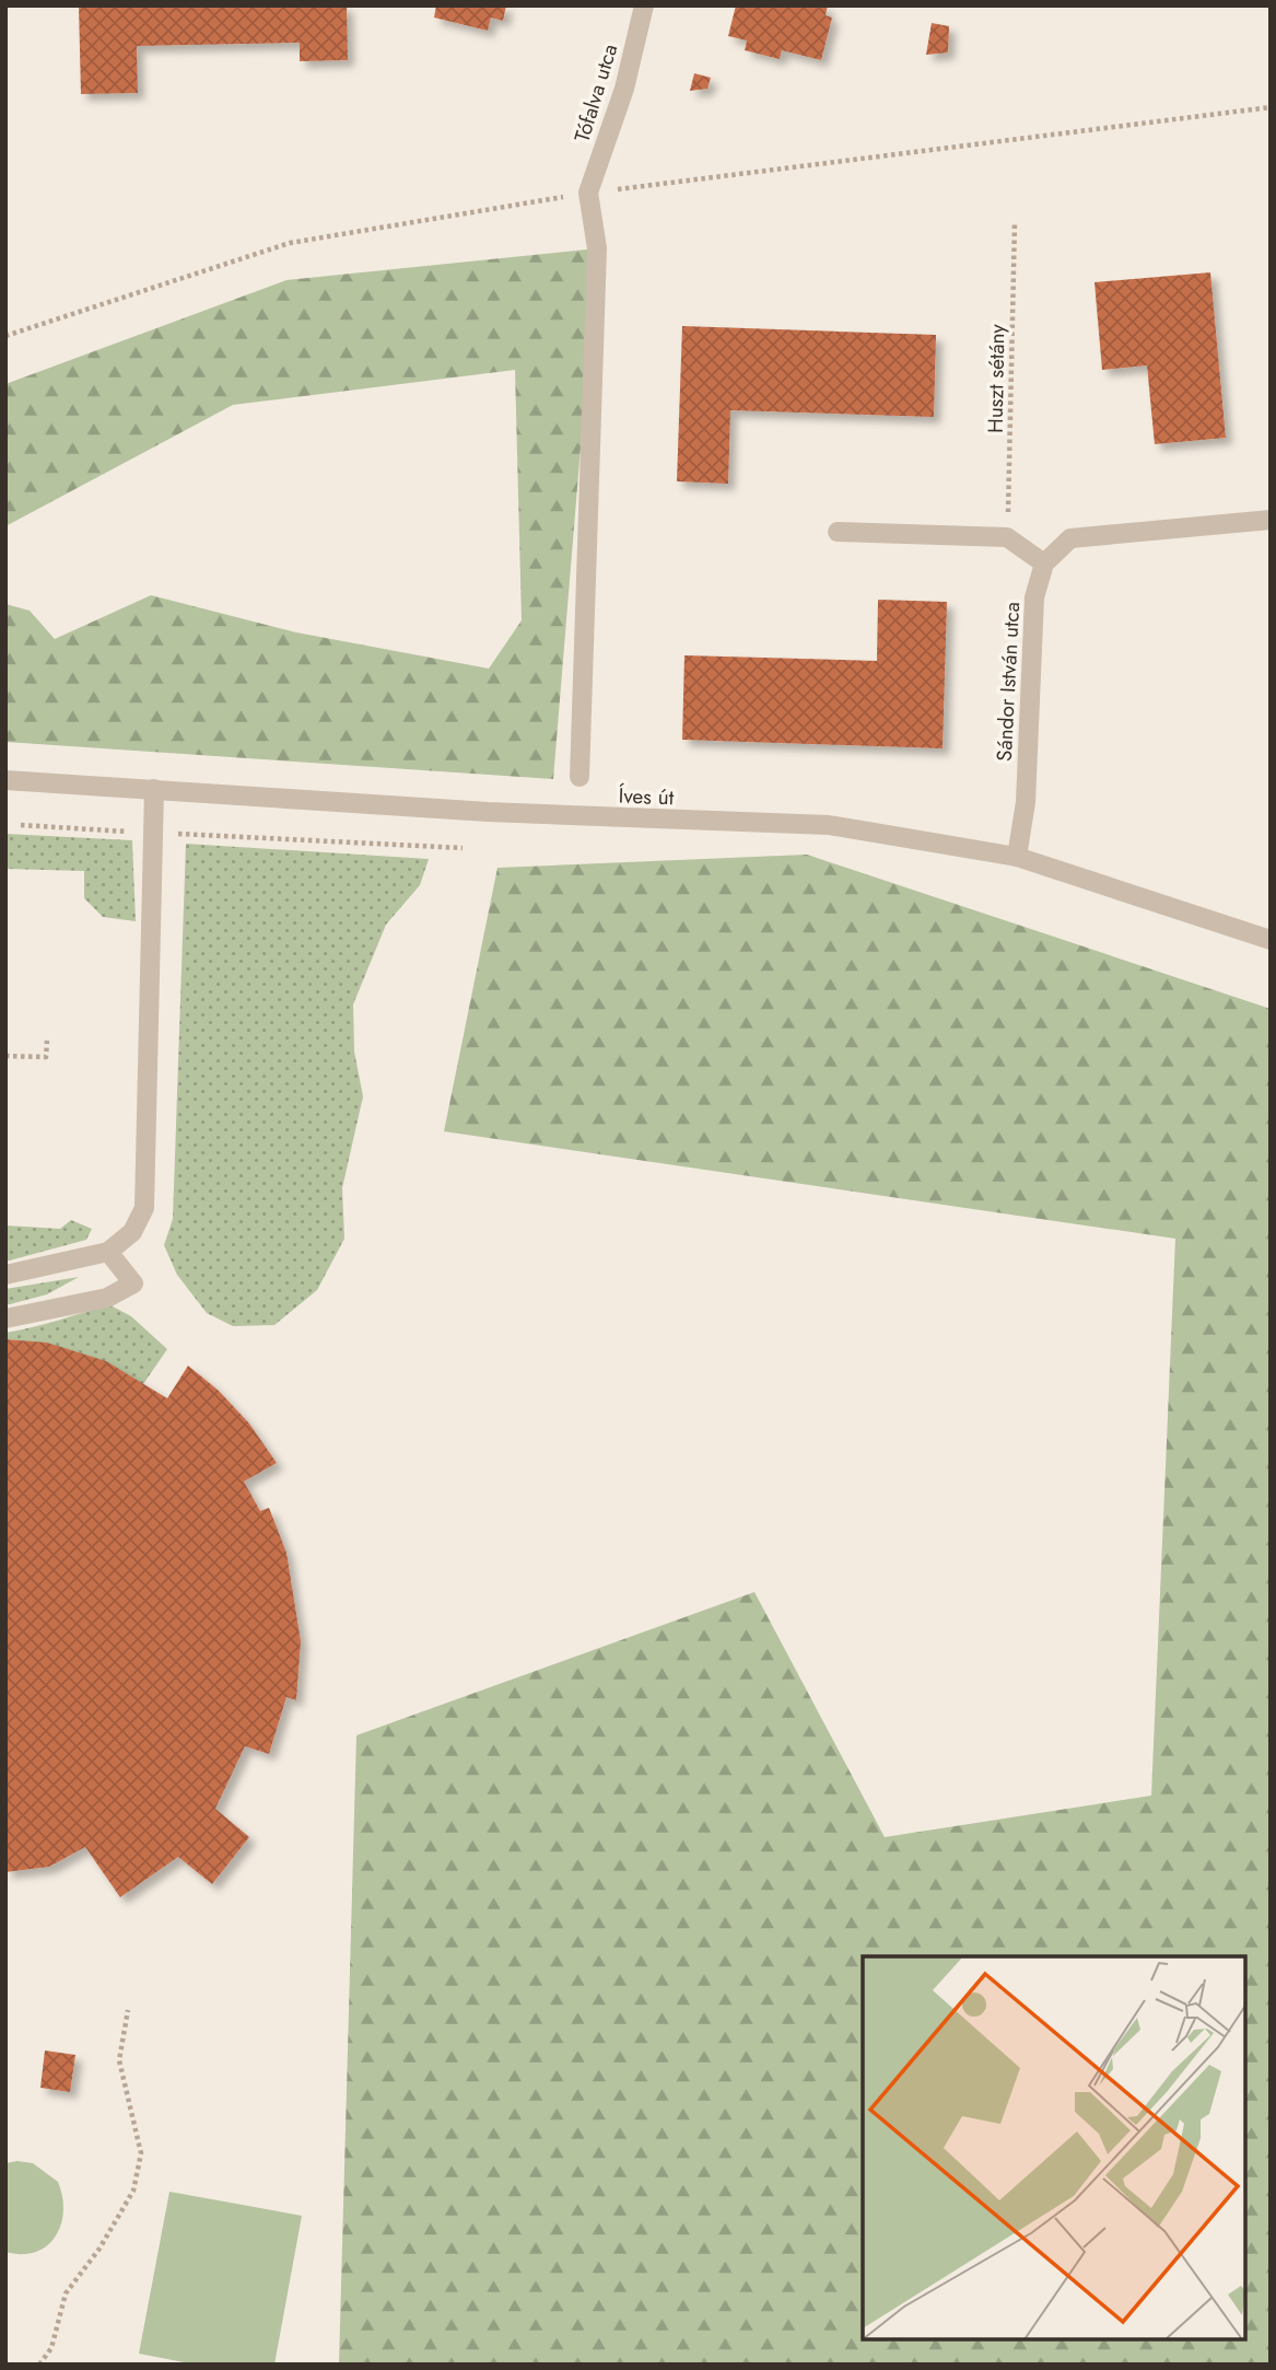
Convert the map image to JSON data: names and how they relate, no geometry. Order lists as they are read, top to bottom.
{
  "streets": {
    "street": ["Tófalva utca", "Sándor István utca", "Íves út"],
    "path": ["Huszt sétány"]
  },
  "crossings": [
    ["Sándor István utca", "Íves út"]
  ]
}
